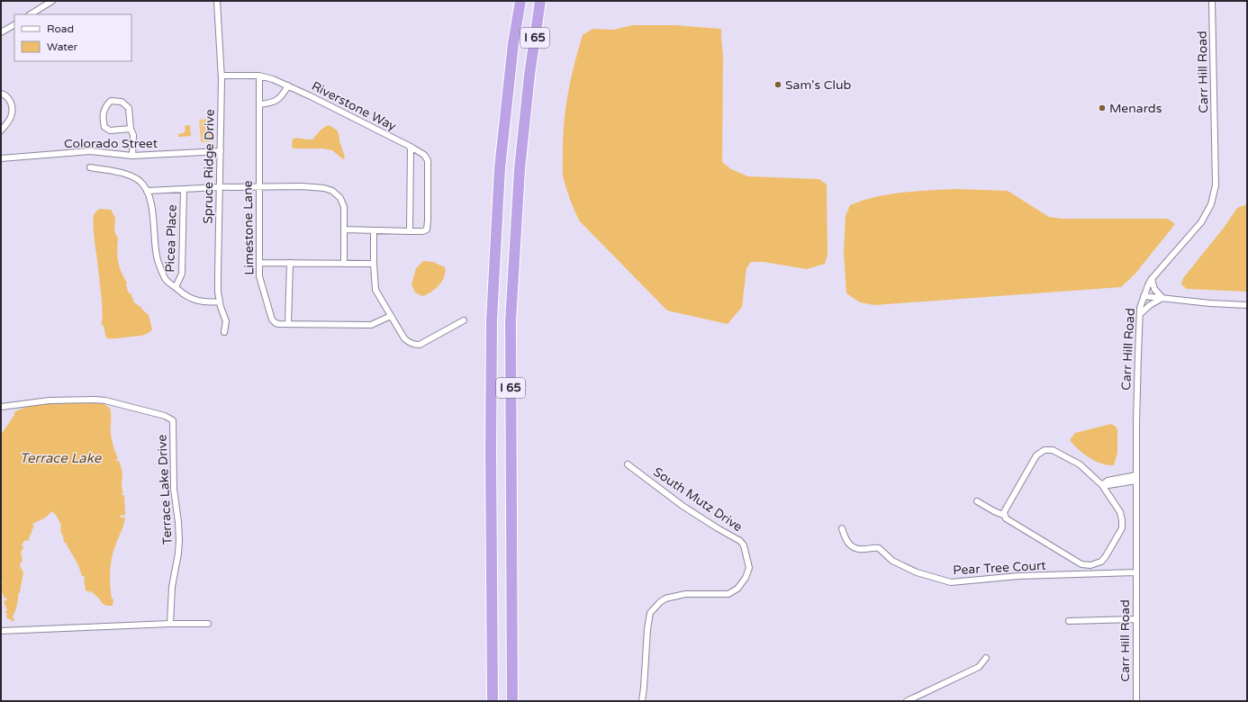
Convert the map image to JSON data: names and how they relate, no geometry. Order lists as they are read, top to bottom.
{
  "streets": {
    "highway": ["I 65"],
    "street": [
      "Carr Hill Road",
      "Riverstone Way",
      "Colorado Street",
      "Spruce Ridge Drive",
      "Limestone Lane",
      "Picea Place",
      "Terrace Lake Drive",
      "South Mutz Drive",
      "Pear Tree Court"
    ]
  },
  "crossings": [
    ["Carr Hill Road", "Pear Tree Court"],
    ["Riverstone Way", "Spruce Ridge Drive"],
    ["Riverstone Way", "Limestone Lane"],
    ["Colorado Street", "Spruce Ridge Drive"]
  ],
  "water": ["Terrace Lake"],
  "places": ["Sam's Club", "Menards"],
  "legend": ["Road", "Water"]
}
